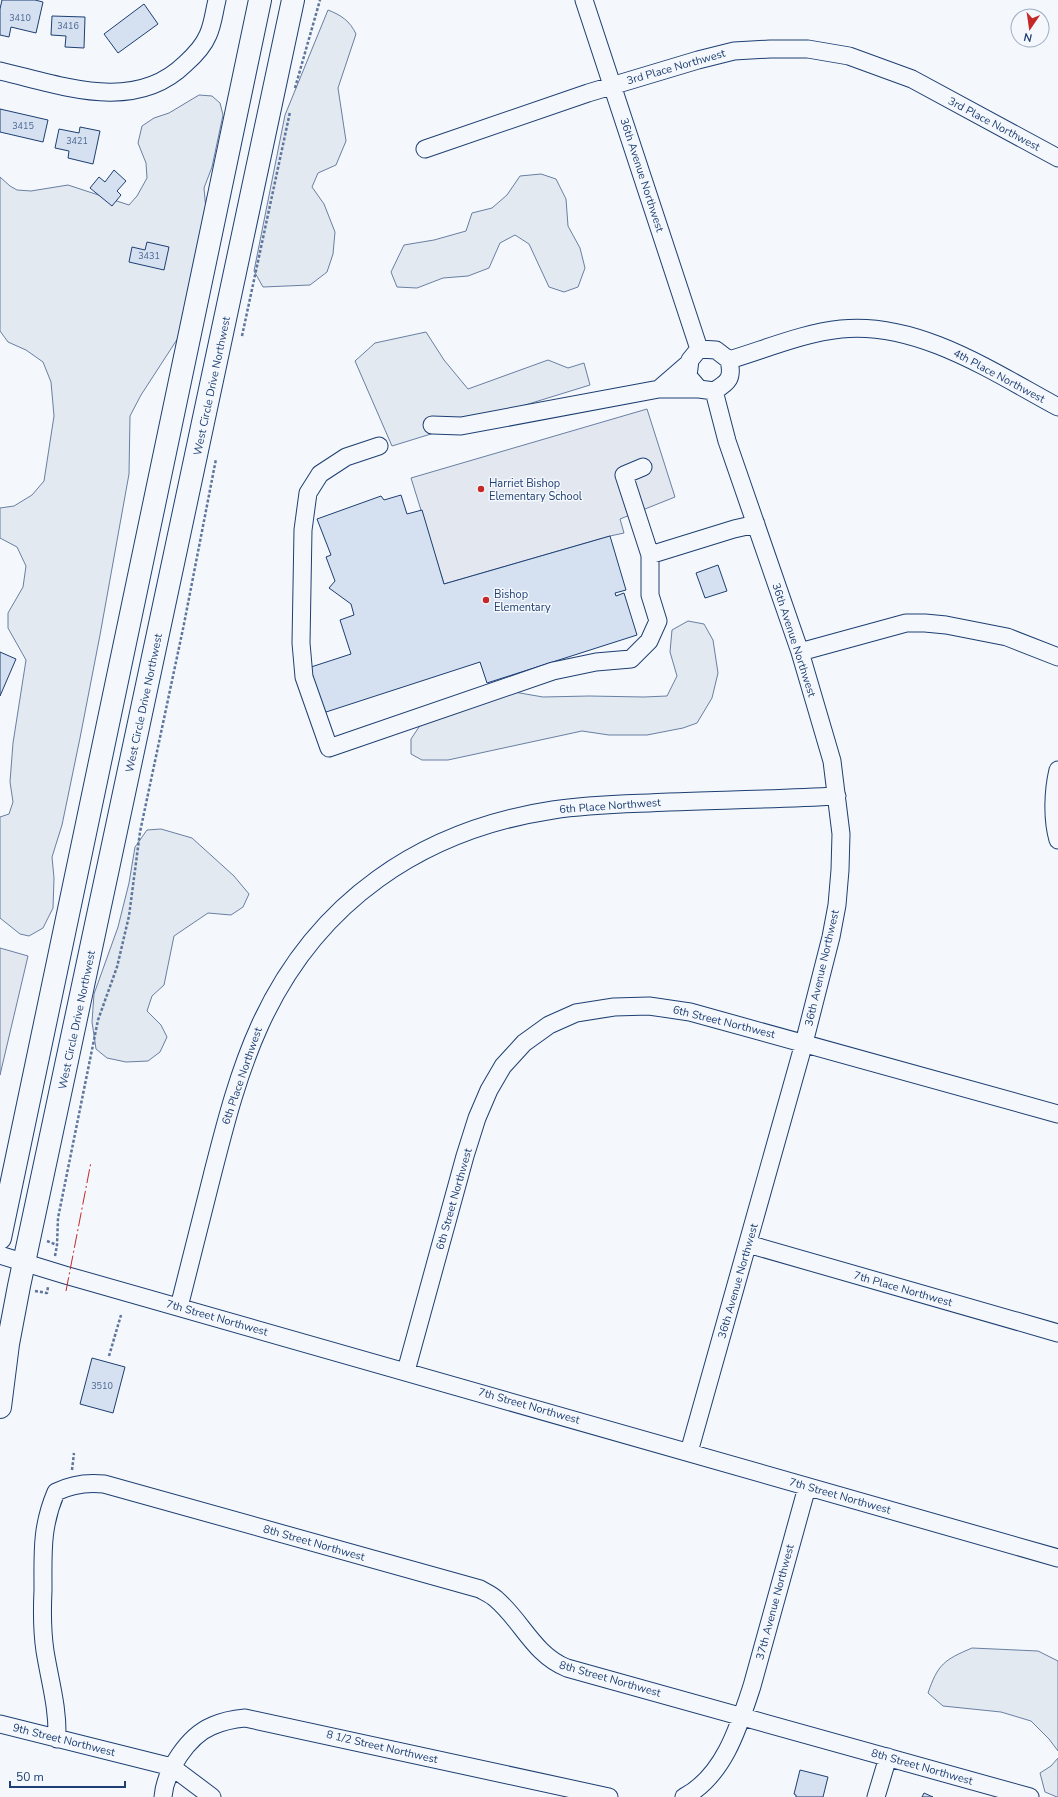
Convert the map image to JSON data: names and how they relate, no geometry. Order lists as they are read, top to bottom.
{
  "streets": {
    "main road": ["West Circle Drive Northwest"],
    "street": [
      "3rd Place Northwest",
      "36th Avenue Northwest",
      "4th Place Northwest",
      "6th Place Northwest",
      "6th Street Northwest",
      "7th Place Northwest",
      "7th Street Northwest",
      "8th Street Northwest",
      "37th Avenue Northwest",
      "9th Street Northwest",
      "8 1/2 Street Northwest"
    ]
  },
  "crossings": [
    ["3rd Place Northwest", "36th Avenue Northwest"],
    ["36th Avenue Northwest", "4th Place Northwest"],
    ["36th Avenue Northwest", "6th Place Northwest"],
    ["36th Avenue Northwest", "6th Street Northwest"],
    ["36th Avenue Northwest", "7th Place Northwest"],
    ["36th Avenue Northwest", "7th Street Northwest"],
    ["West Circle Drive Northwest", "7th Street Northwest"],
    ["6th Place Northwest", "7th Street Northwest"],
    ["6th Street Northwest", "7th Street Northwest"],
    ["7th Street Northwest", "37th Avenue Northwest"],
    ["8th Street Northwest", "37th Avenue Northwest"],
    ["8th Street Northwest", "9th Street Northwest"],
    ["9th Street Northwest", "8 1/2 Street Northwest"]
  ],
  "places": ["Harriet Bishop Elementary School", "Bishop Elementary"],
  "house_numbers": [
    "3410",
    "3416",
    "3415",
    "3421",
    "3431",
    "3510"
  ],
  "scale_bar": "50 m",
  "north": "bottom"
}
